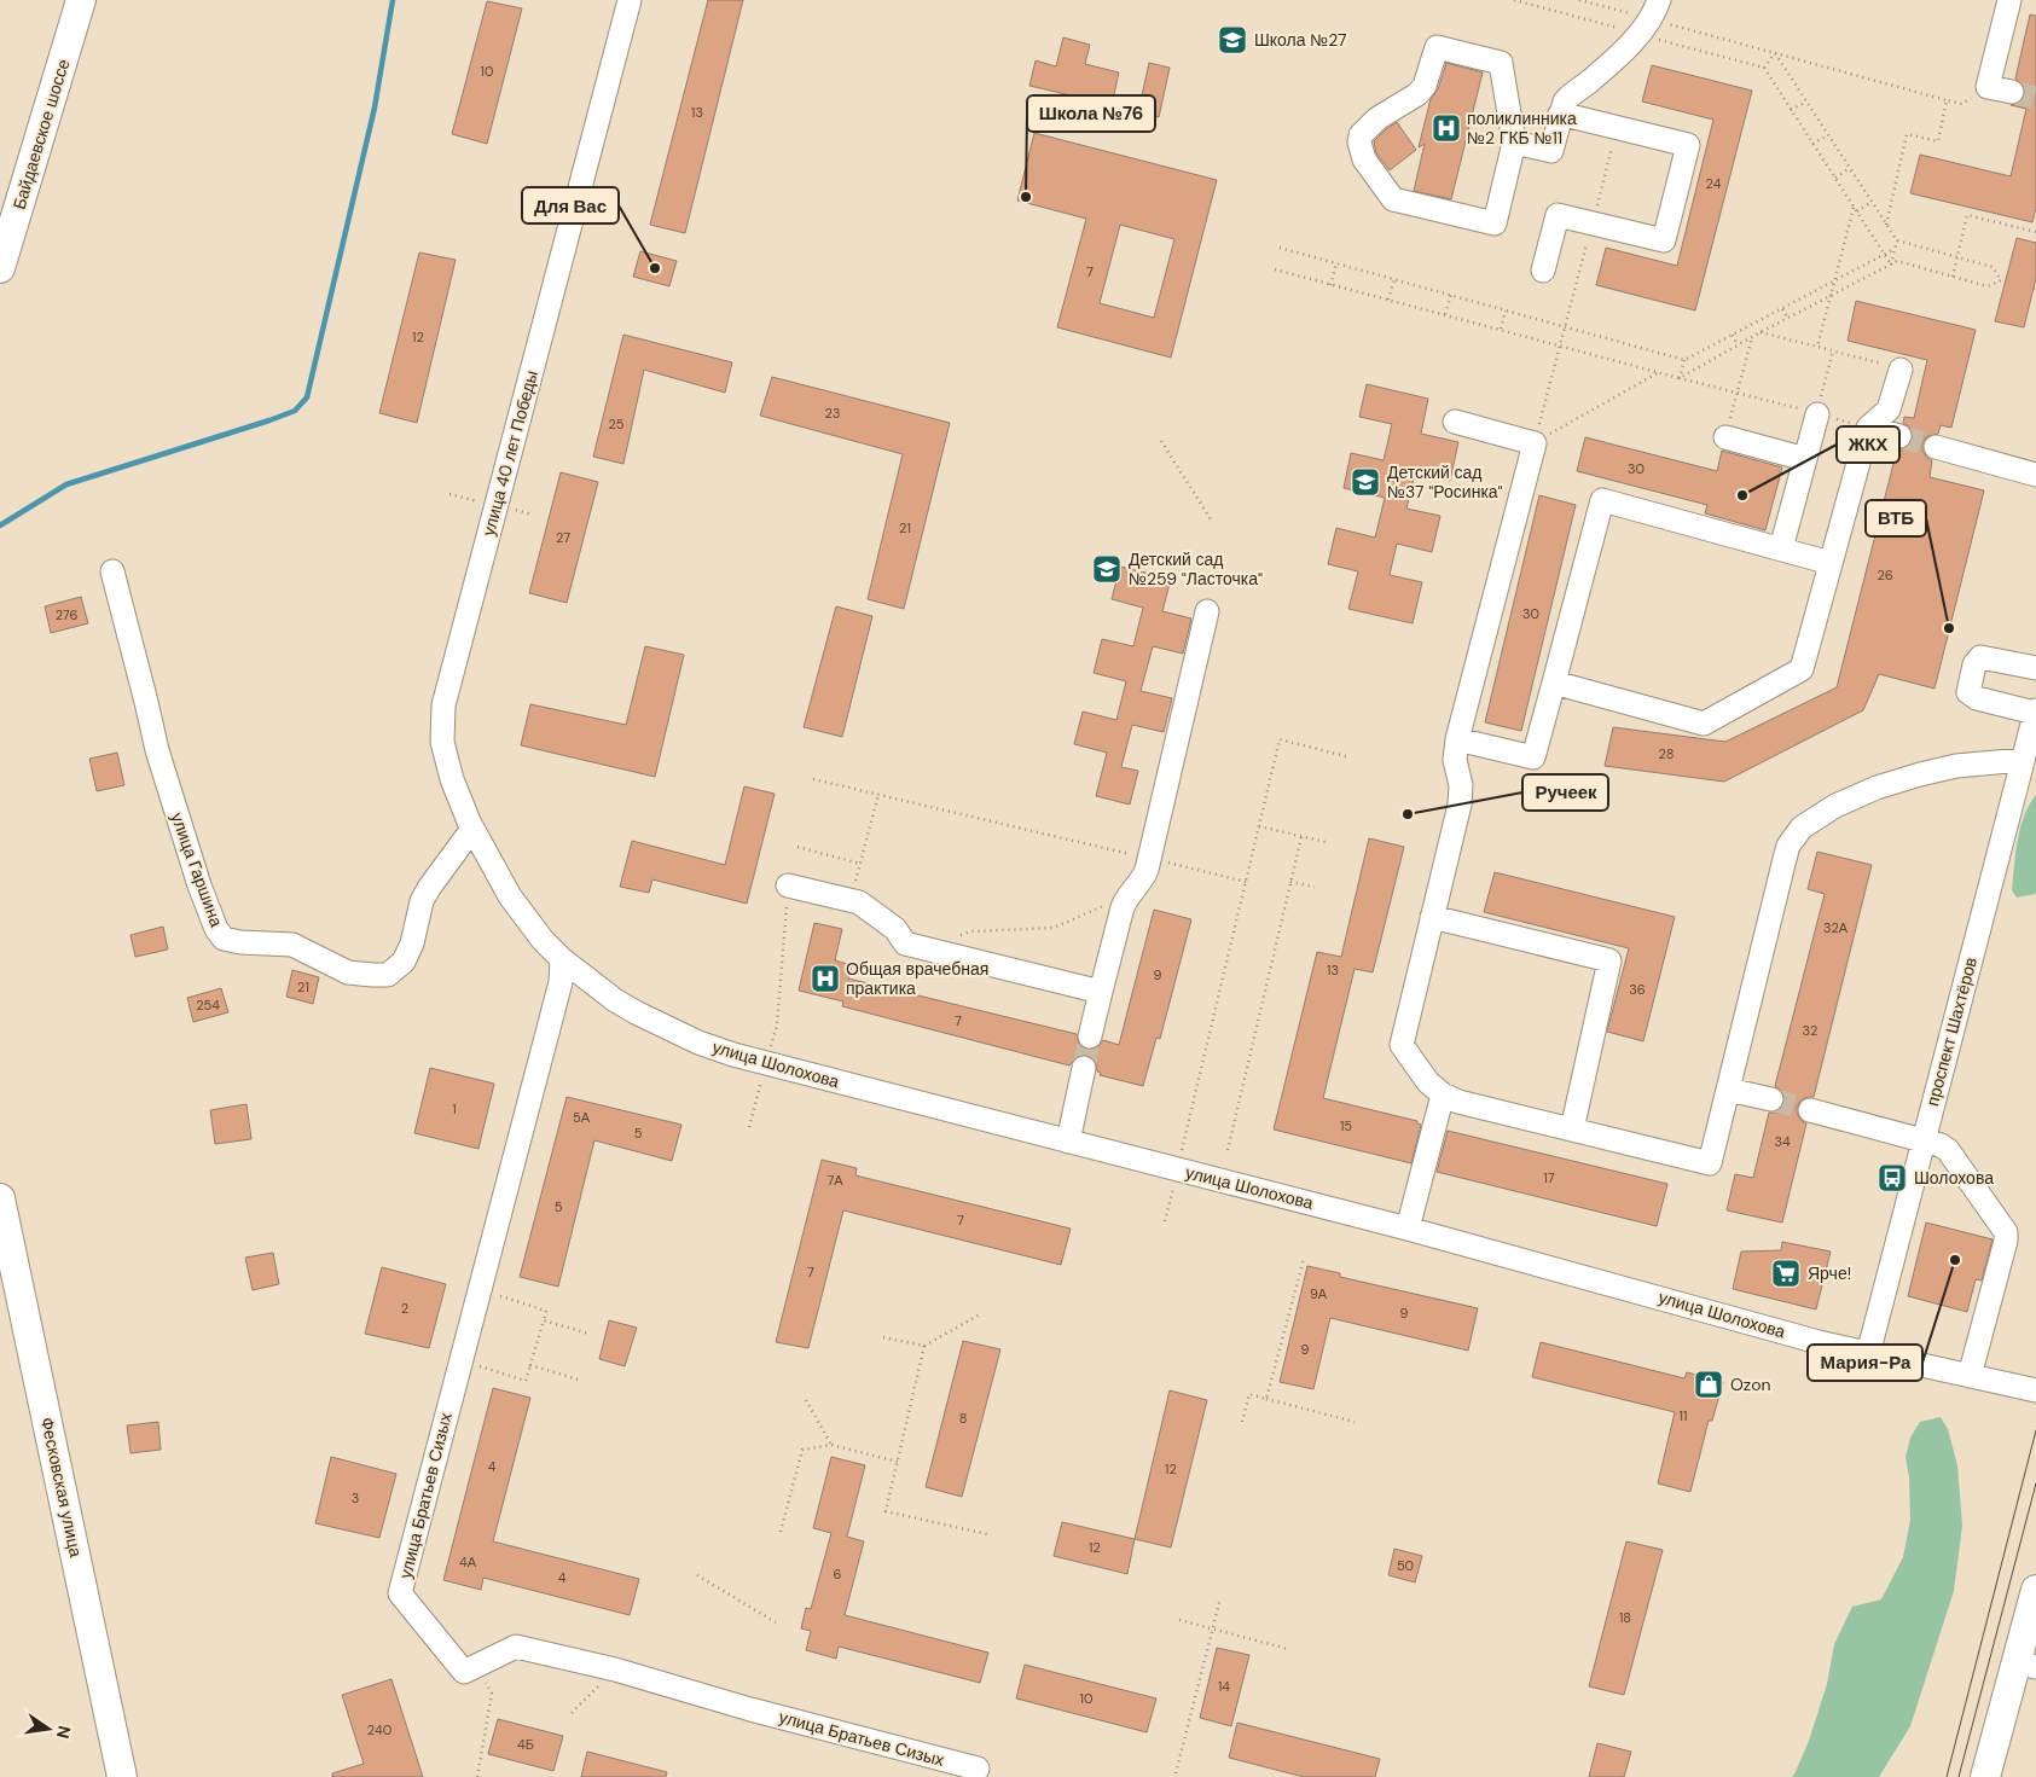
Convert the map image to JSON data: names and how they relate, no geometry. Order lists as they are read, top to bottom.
{
  "streets": {
    "main road": ["Байдаевское шоссе", "Фесковская улица"],
    "street": [
      "улица 40 лет Победы",
      "улица Гаршина",
      "проспект Шахтёров",
      "улица Шолохова",
      "улица Братьев Сизых"
    ]
  },
  "crossings": [
    ["улица 40 лет Победы", "улица Гаршина"],
    ["улица 40 лет Победы", "улица Шолохова"],
    ["проспект Шахтёров", "улица Шолохова"],
    ["улица Шолохова", "улица Братьев Сизых"]
  ],
  "places": {
    "school or university": ["Школа №27", "Детский сад №37 \"Росинка\"", "Детский сад №259 \"Ласточка\""],
    "hospital": ["поликлинника №2 ГКБ №11", "Общая врачебная практика"],
    "other": [
      "Школа №76",
      "Для Вас",
      "ЖКХ",
      "ВТБ",
      "Ручеек",
      "Мария-Ра"
    ],
    "bus stop": ["Шолохова"],
    "supermarket": ["Ярче!"],
    "shop": ["Ozon"]
  },
  "house_numbers": [
    "10",
    "13",
    "24",
    "7",
    "12",
    "23",
    "25",
    "30",
    "21",
    "27",
    "26",
    "30",
    "276",
    "28",
    "32А",
    "13",
    "9",
    "21",
    "36",
    "254",
    "7",
    "32",
    "1",
    "5А",
    "15",
    "5",
    "34",
    "17",
    "7А",
    "5",
    "7",
    "7",
    "9А",
    "2",
    "9",
    "9",
    "11",
    "8",
    "4",
    "12",
    "3",
    "12",
    "4А",
    "50",
    "6",
    "4",
    "18",
    "14",
    "10",
    "240",
    "4Б"
  ],
  "north": "right"
}
